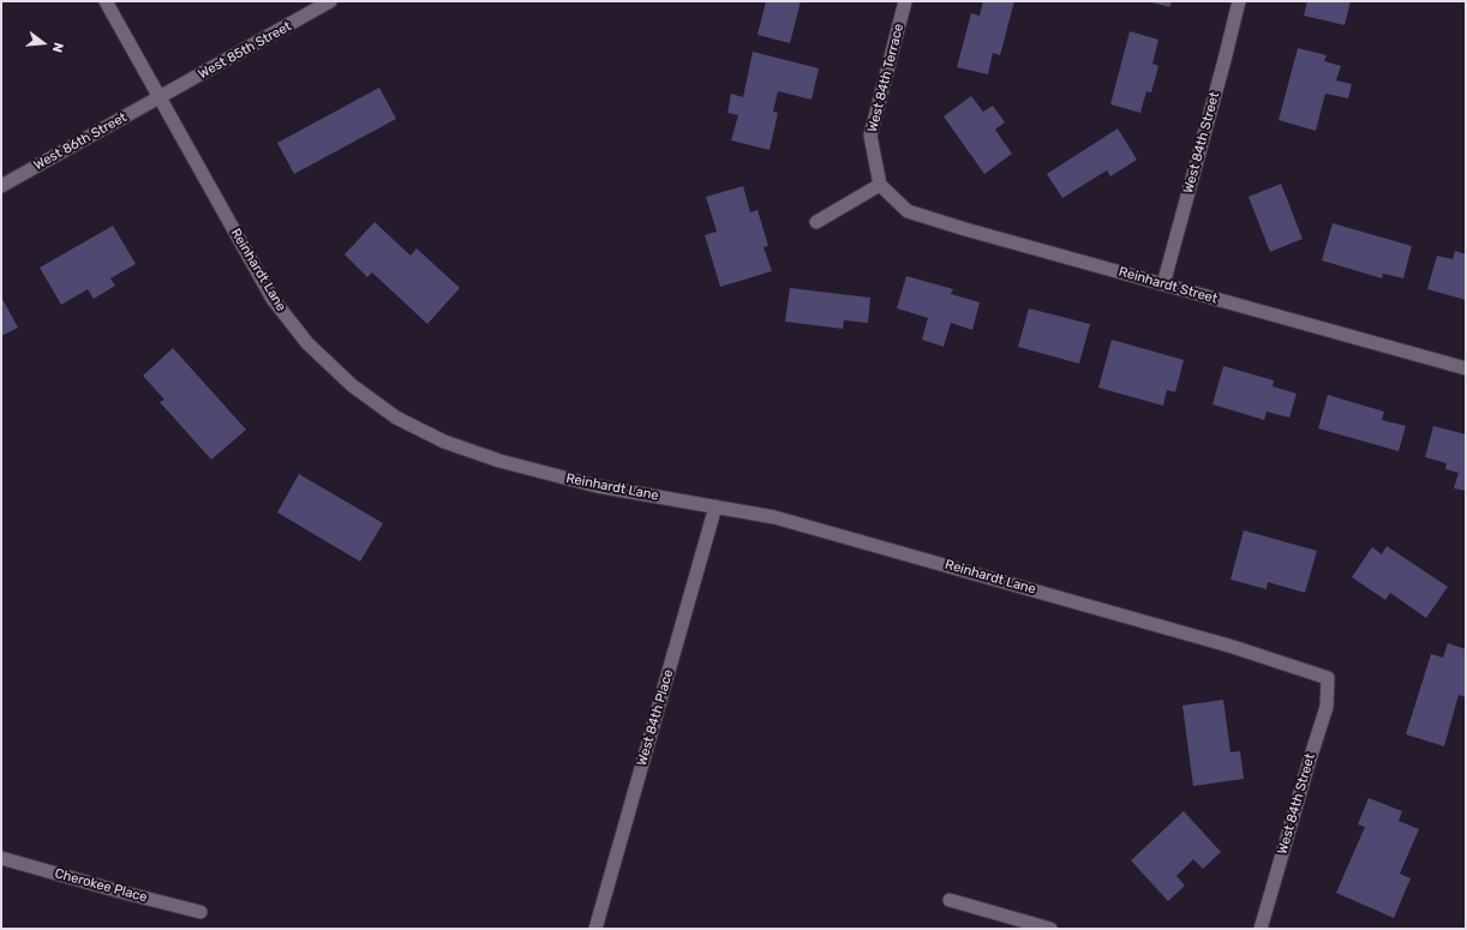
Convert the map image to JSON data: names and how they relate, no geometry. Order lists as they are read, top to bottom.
{
  "streets": {
    "street": [
      "West 85th Street",
      "West 84th Terrace",
      "West 86th Street",
      "West 84th Street",
      "Reinhardt Lane",
      "Reinhardt Street",
      "West 84th Place",
      "Cherokee Place"
    ]
  },
  "crossings": [
    ["West 85th Street", "West 86th Street"],
    ["West 85th Street", "Reinhardt Lane"],
    ["West 84th Terrace", "Reinhardt Street"],
    ["West 86th Street", "Reinhardt Lane"],
    ["West 84th Street", "Reinhardt Lane"],
    ["West 84th Street", "Reinhardt Street"],
    ["Reinhardt Lane", "West 84th Place"]
  ],
  "north": "right"
}
